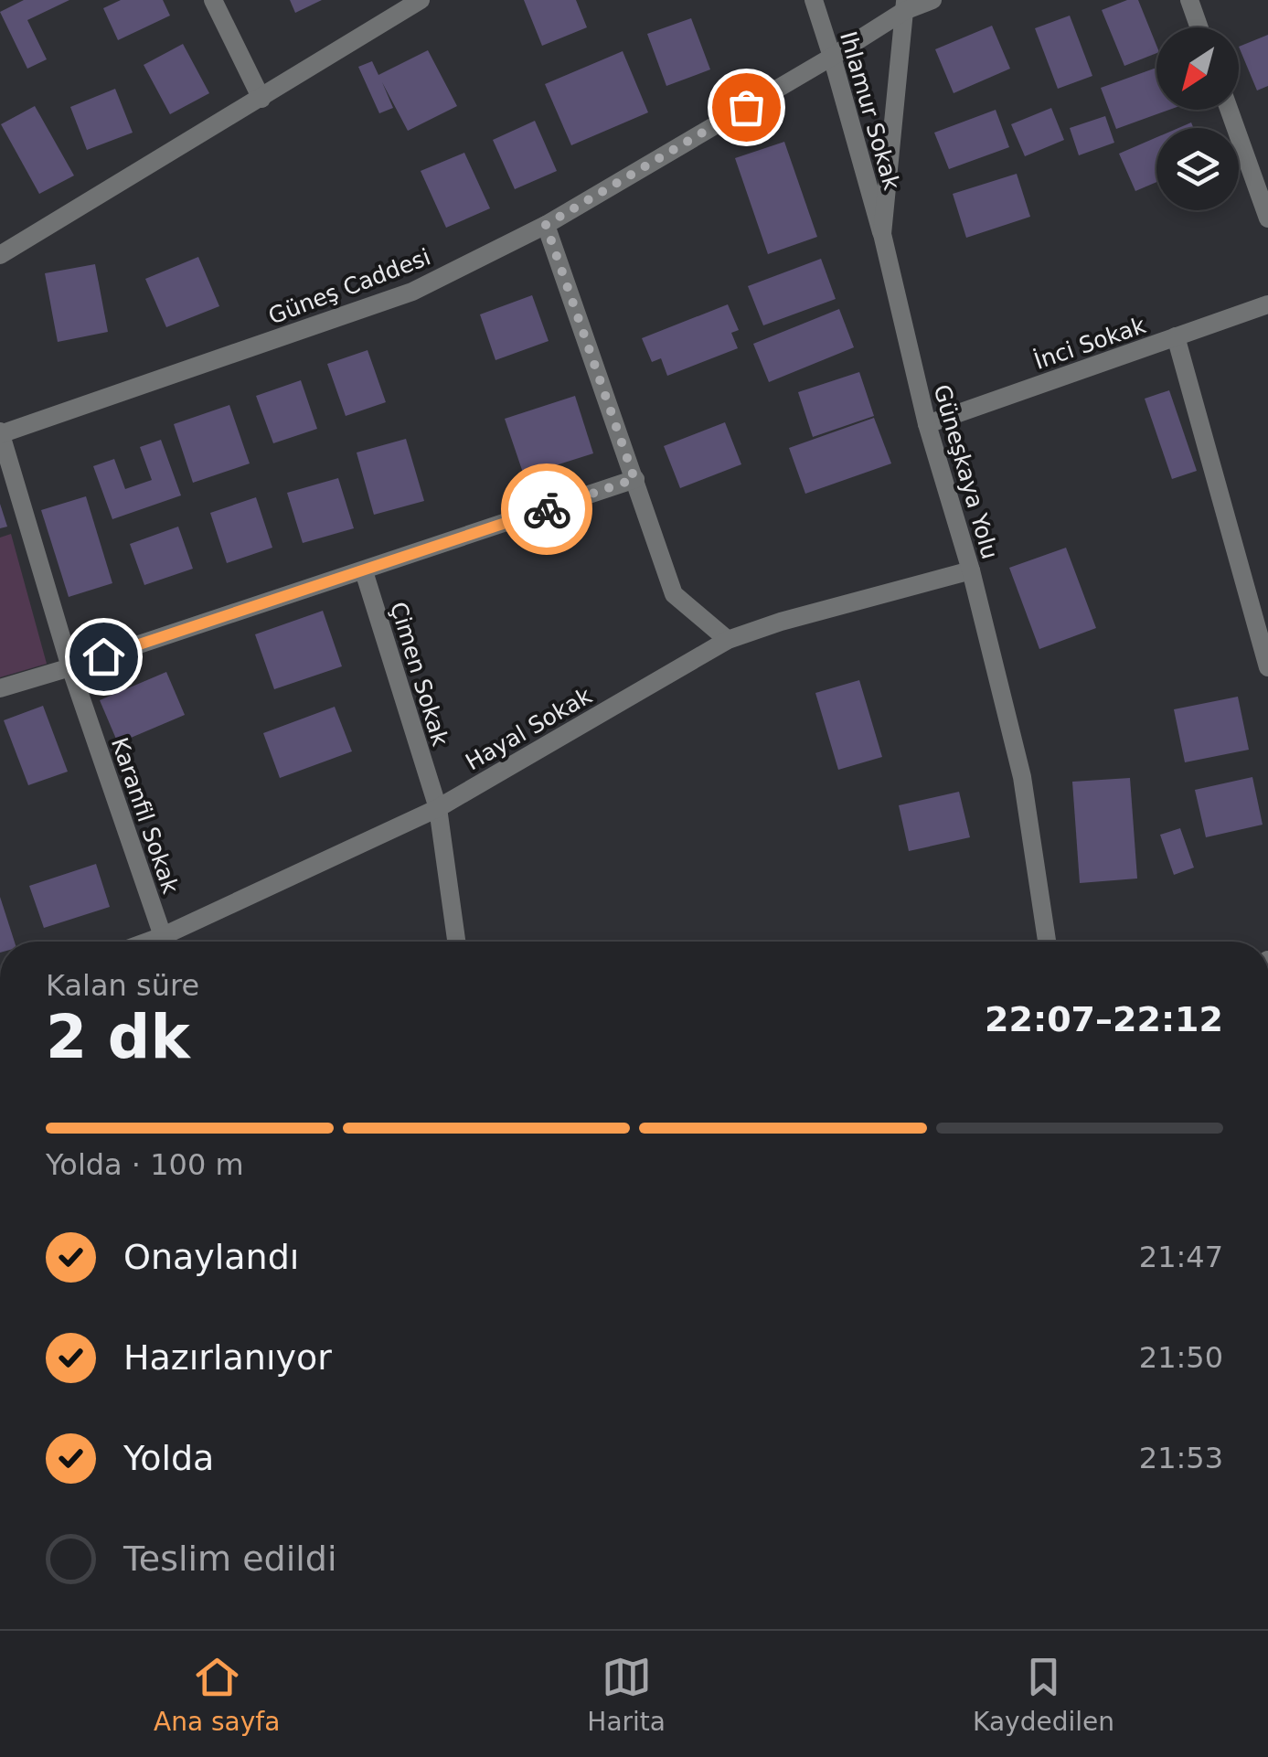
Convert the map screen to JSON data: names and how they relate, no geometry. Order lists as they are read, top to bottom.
{
  "streets": {
    "street": [
      "Ihlamur Sokak",
      "Güneş Caddesi",
      "İnci Sokak",
      "Güneşkaya Yolu",
      "Çimen Sokak",
      "Hayal Sokak",
      "Karanfil Sokak"
    ]
  },
  "crossings": [
    ["Ihlamur Sokak", "Güneş Caddesi"],
    ["Ihlamur Sokak", "Güneşkaya Yolu"],
    ["Güneş Caddesi", "Güneşkaya Yolu"],
    ["Güneş Caddesi", "Karanfil Sokak"],
    ["İnci Sokak", "Güneşkaya Yolu"],
    ["Güneşkaya Yolu", "Hayal Sokak"],
    ["Çimen Sokak", "Hayal Sokak"]
  ],
  "north": "bottom left",
  "page": {
    "heading": ["2 dk", "Kalan süre", "22:07–22:12"],
    "bar": "Yolda · 100 m",
    "list": [
      ["Onaylandı", "21:47"],
      ["Hazırlanıyor", "21:50"],
      ["Yolda", "21:53"],
      "Teslim edildi"
    ],
    "tabs": ["Ana sayfa", "Harita", "Kaydedilen"]
  }
}
